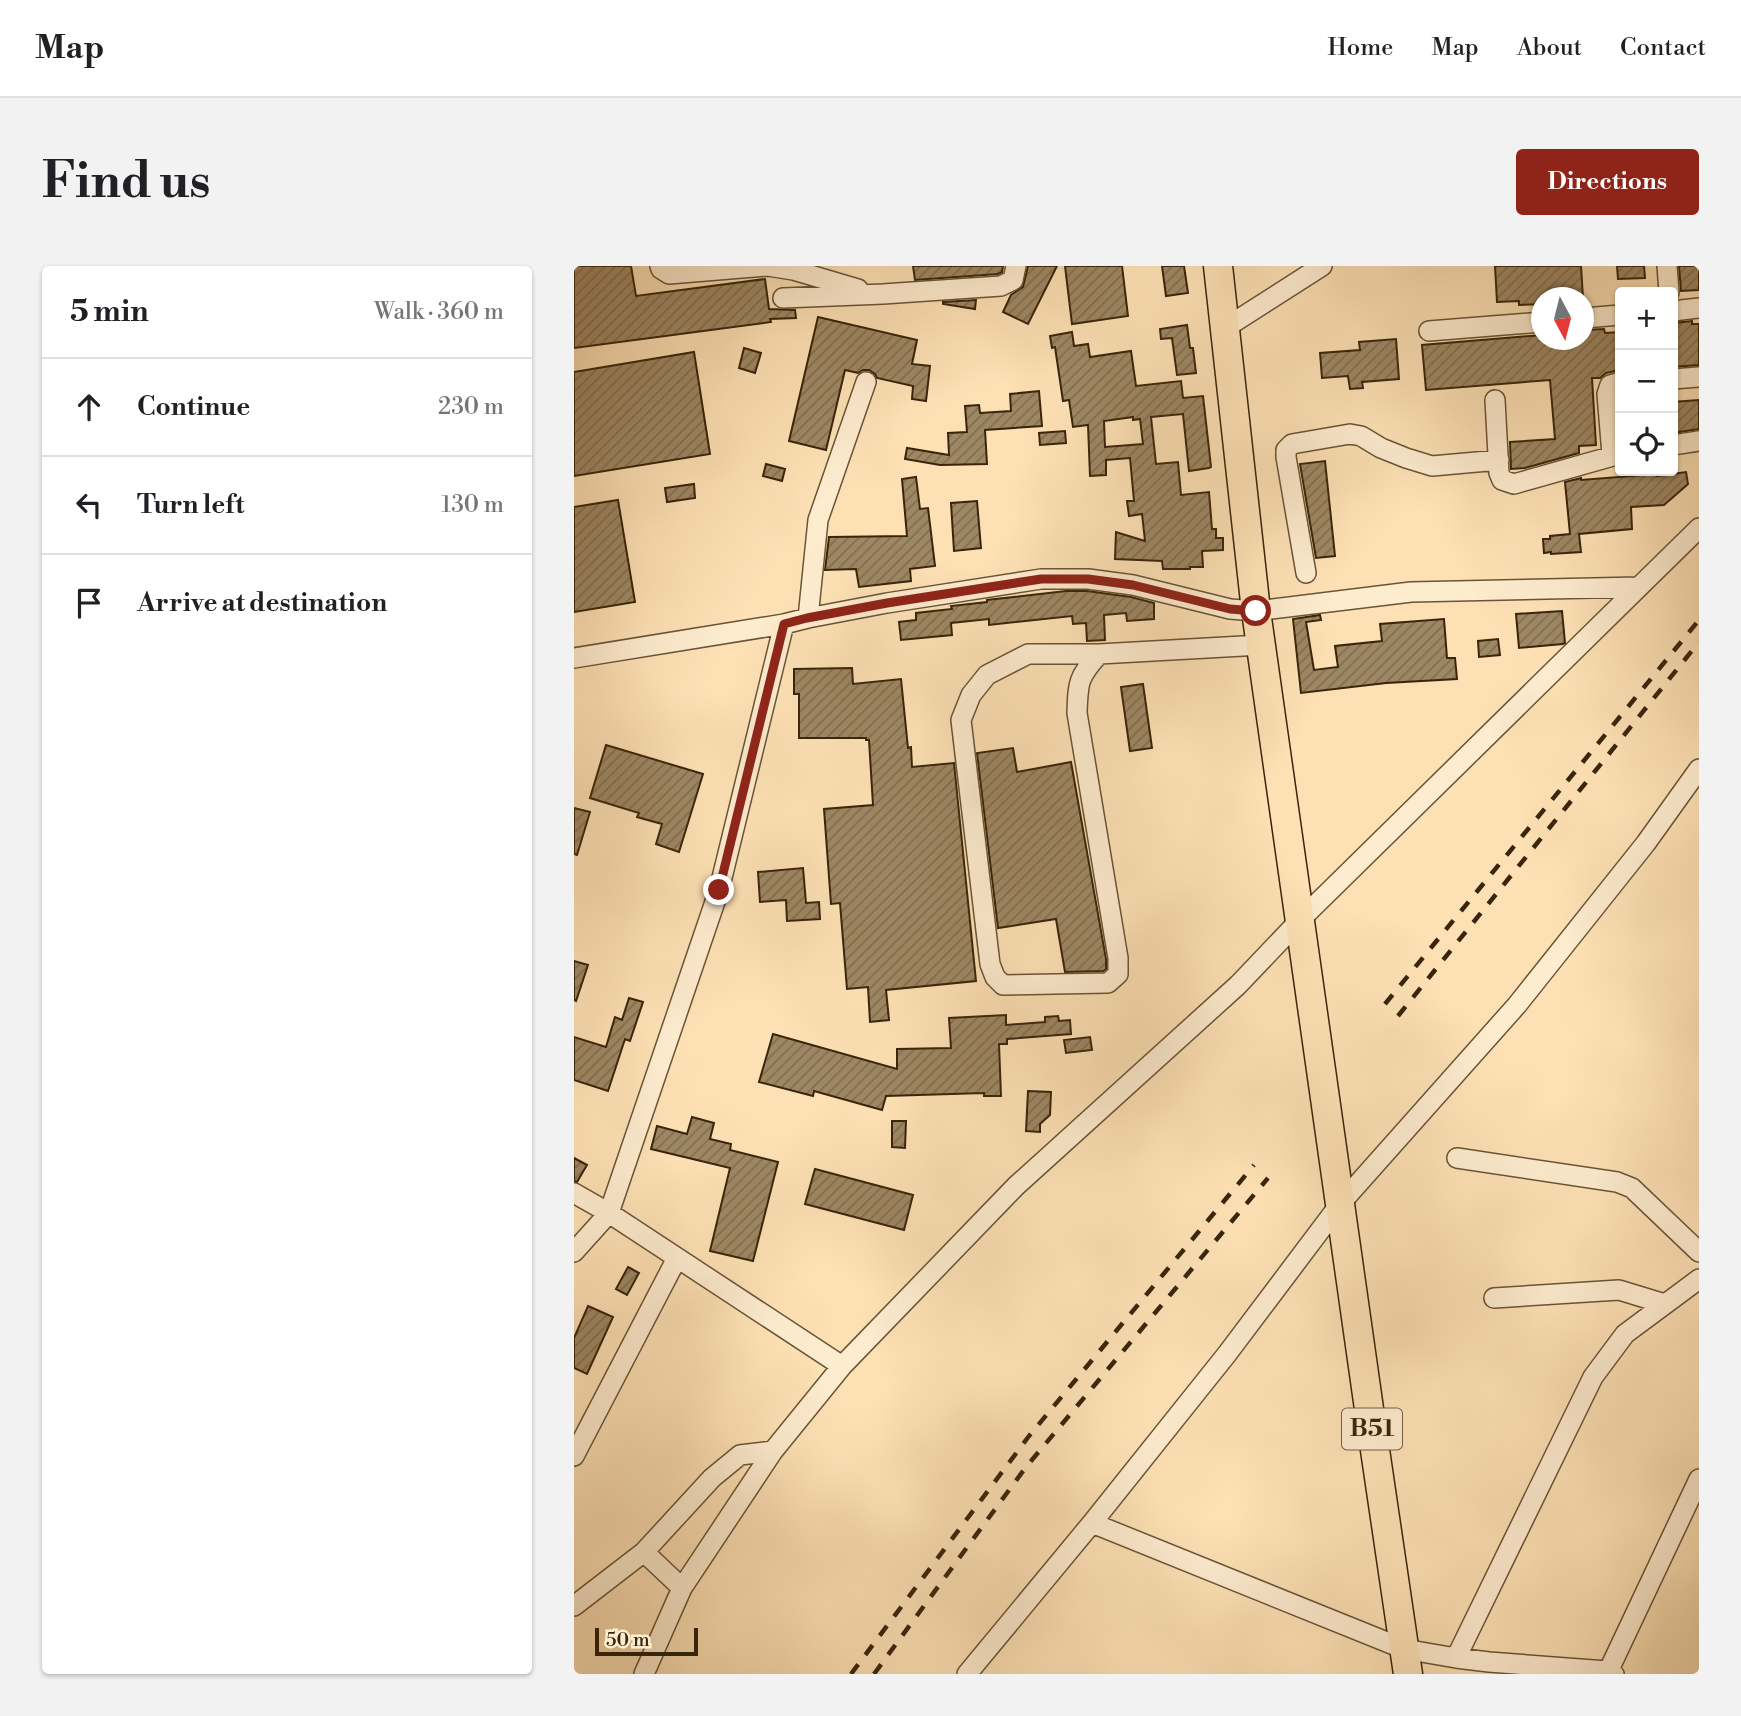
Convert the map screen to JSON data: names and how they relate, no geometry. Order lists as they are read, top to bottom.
{
  "streets": {
    "highway": ["B51"]
  },
  "scale_bar": "50 m",
  "north": "bottom",
  "page": {
    "header": "Map",
    "nav": [
      "Home",
      "Map",
      "About",
      "Contact"
    ],
    "buttons": "Directions",
    "title": "Find us",
    "heading": ["5 min", "Walk · 360 m"],
    "map_buttons": ["+", "−"],
    "list": [
      ["Continue", "230 m"],
      ["Turn left", "130 m"],
      "Arrive at destination"
    ],
    "scale": "50 m"
  }
}
